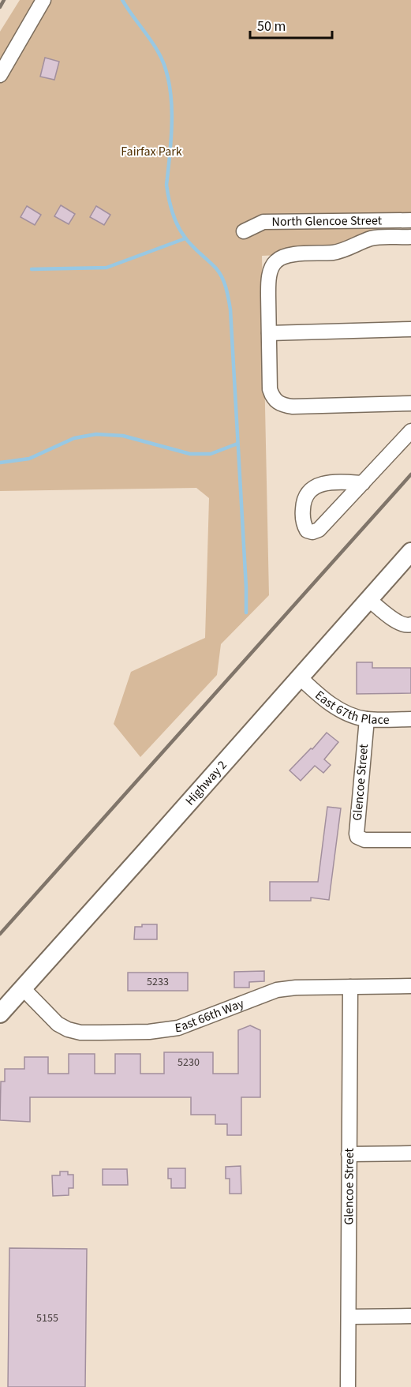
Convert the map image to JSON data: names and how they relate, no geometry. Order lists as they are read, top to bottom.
{
  "streets": {
    "main road": ["Highway 2"],
    "street": [
      "North Glencoe Street",
      "East 67th Place",
      "Glencoe Street",
      "East 66th Way"
    ]
  },
  "crossings": [
    ["East 67th Place", "Glencoe Street"],
    ["East 67th Place", "Highway 2"],
    ["Glencoe Street", "East 66th Way"],
    ["Highway 2", "East 66th Way"]
  ],
  "parks": ["Fairfax Park"],
  "house_numbers": ["5233", "5230", "5155"],
  "scale_bar": "50 m"
}
